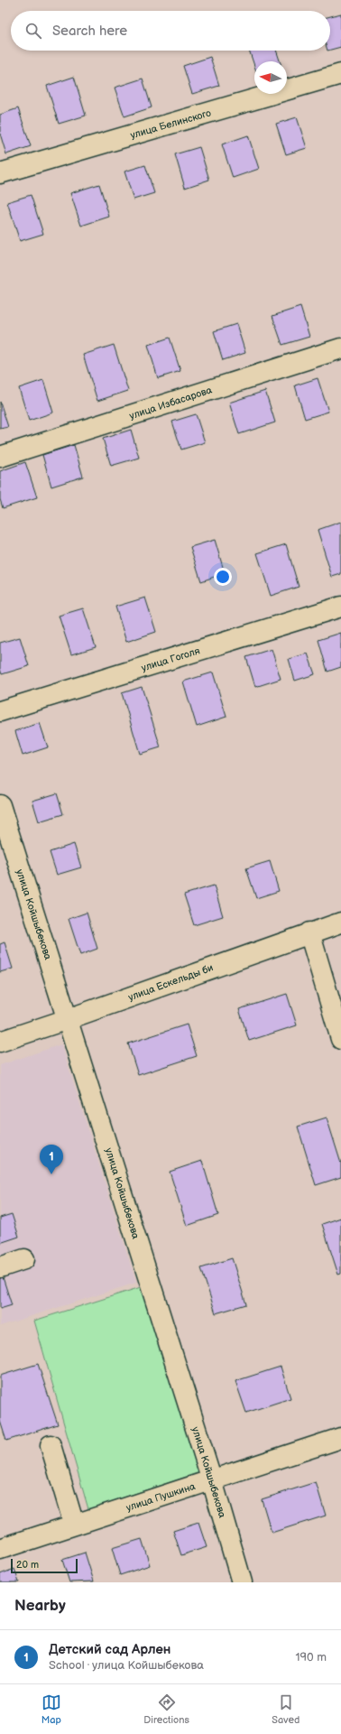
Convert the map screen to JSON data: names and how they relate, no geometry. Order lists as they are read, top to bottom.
{
  "streets": {
    "street": [
      "улица Белинского",
      "улица Избасарова",
      "улица Гоголя",
      "улица Койшыбекова",
      "улица Ескельды би",
      "улица Пушкина"
    ]
  },
  "crossings": [
    ["улица Койшыбекова", "улица Ескельды би"],
    ["улица Койшыбекова", "улица Пушкина"]
  ],
  "scale_bar": "20 m",
  "north": "left",
  "page": {
    "search": "Search here",
    "pins": "1",
    "scale": "20 m",
    "heading": "Nearby",
    "list": [
      {
        "mark": "1",
        "name": "Детский сад Арлен",
        "note": "School · улица Койшыбекова",
        "value": "190 m"
      }
    ],
    "nav": ["Map", "Directions", "Saved"]
  }
}
